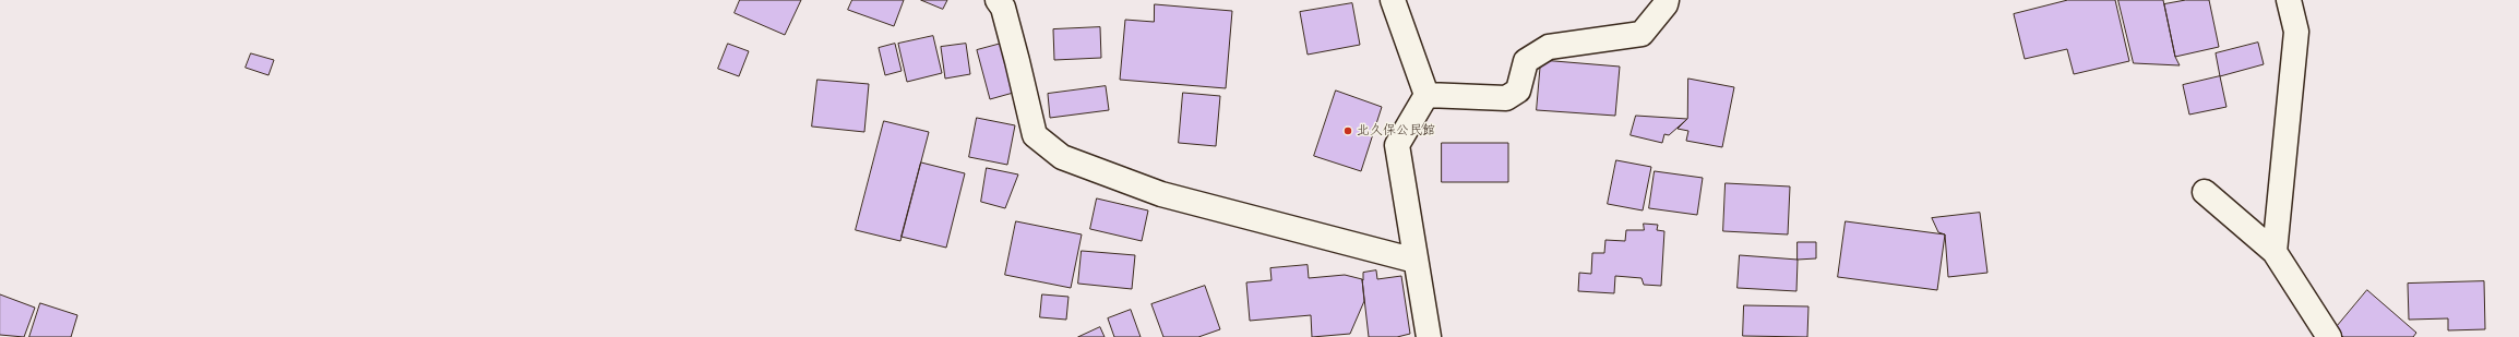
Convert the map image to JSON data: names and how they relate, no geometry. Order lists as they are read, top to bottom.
{
  "places": ["北久保公民館"]
}
